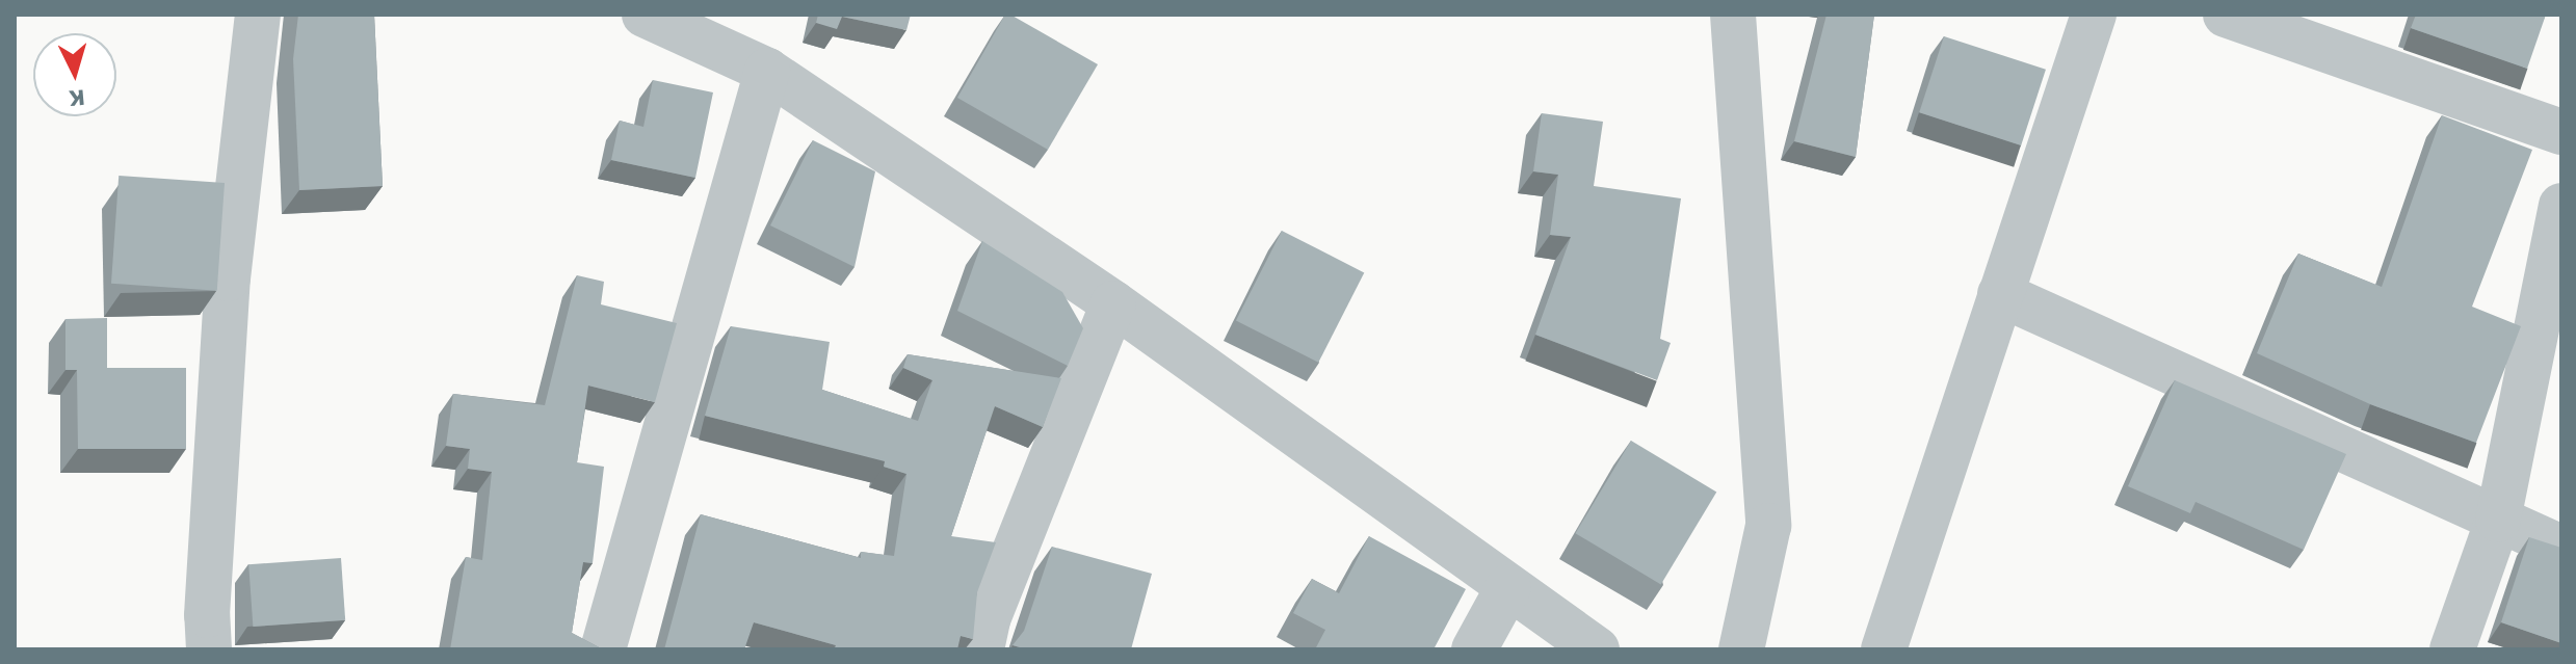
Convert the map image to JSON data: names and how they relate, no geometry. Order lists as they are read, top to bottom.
{
  "north": "bottom"
}
